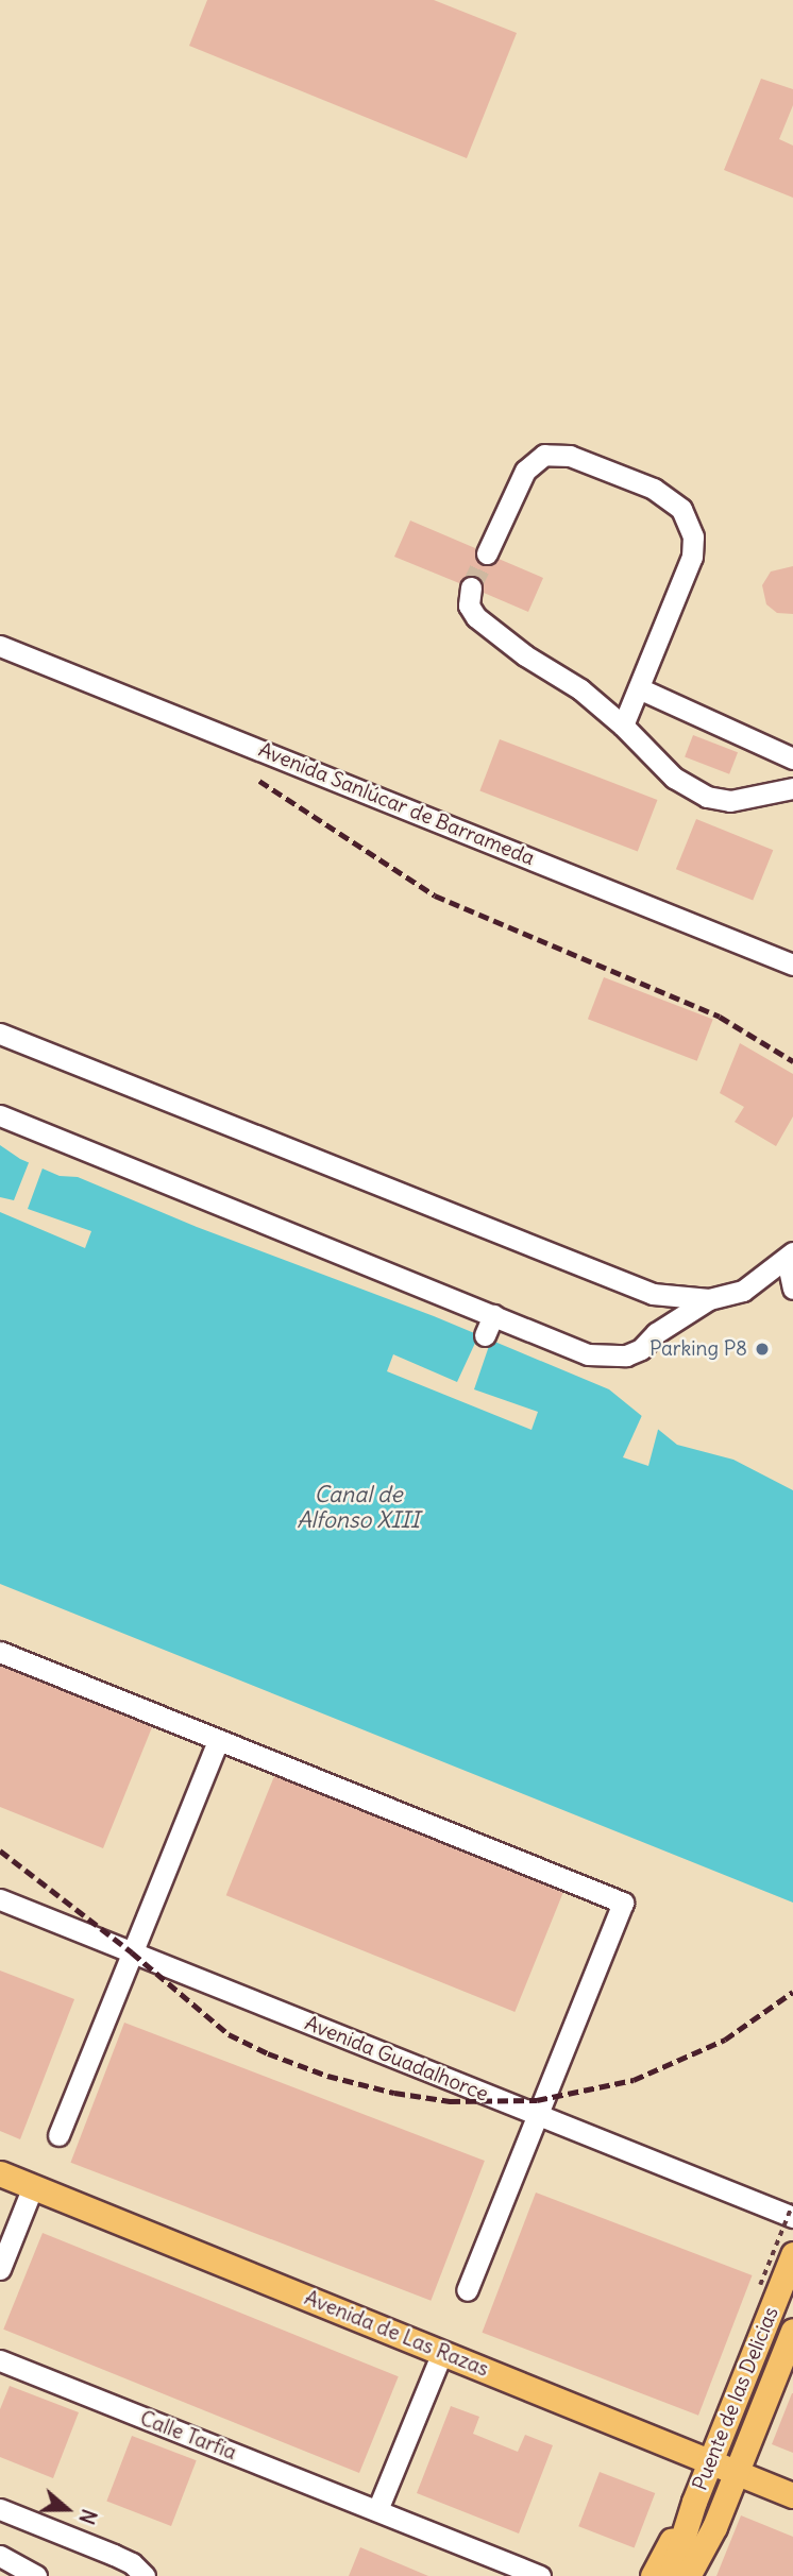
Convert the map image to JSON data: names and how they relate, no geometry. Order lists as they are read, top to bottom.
{
  "streets": {
    "main road": ["Avenida de Las Razas", "Puente de las Delicias"],
    "street": ["Avenida Sanlúcar de Barrameda", "Avenida Guadalhorce", "Calle Tarfia"]
  },
  "crossings": [
    ["Avenida de Las Razas", "Puente de las Delicias"]
  ],
  "water": ["Canal de Alfonso XIII"],
  "places": ["Parking P8"],
  "north": "right"
}
